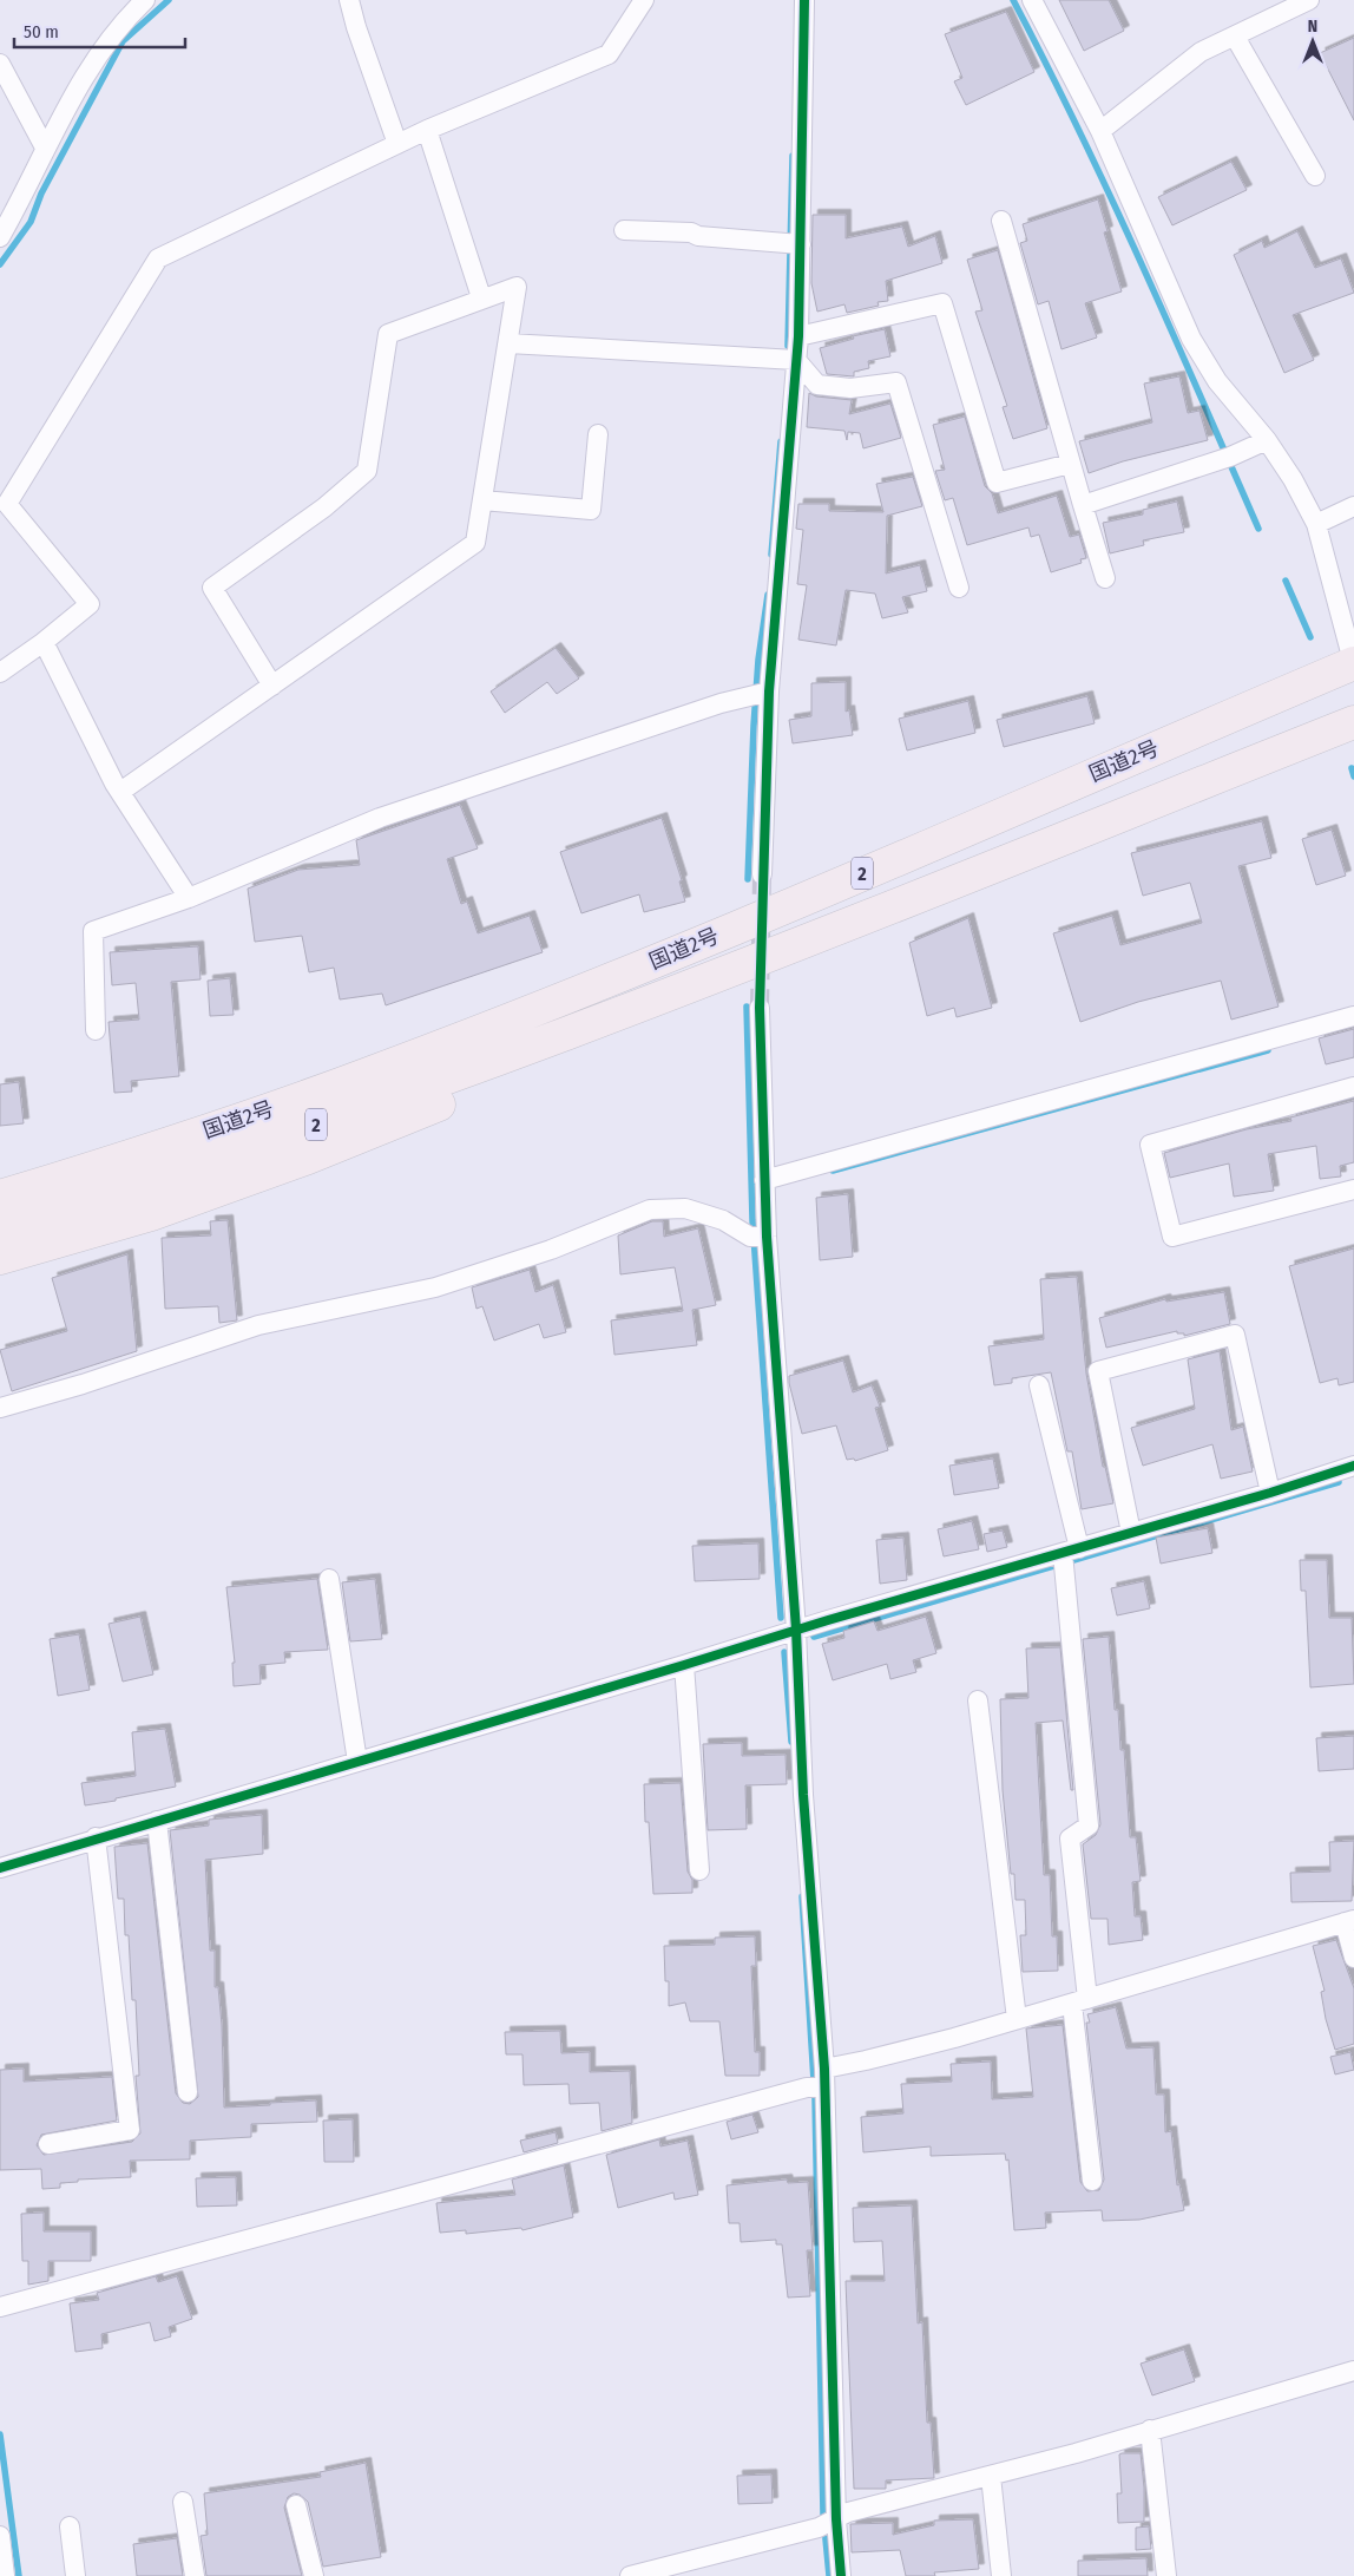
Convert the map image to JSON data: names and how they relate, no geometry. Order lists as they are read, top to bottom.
{
  "streets": {
    "highway": ["国道2号", "2"]
  },
  "scale_bar": "50 m",
  "north": "top"
}
